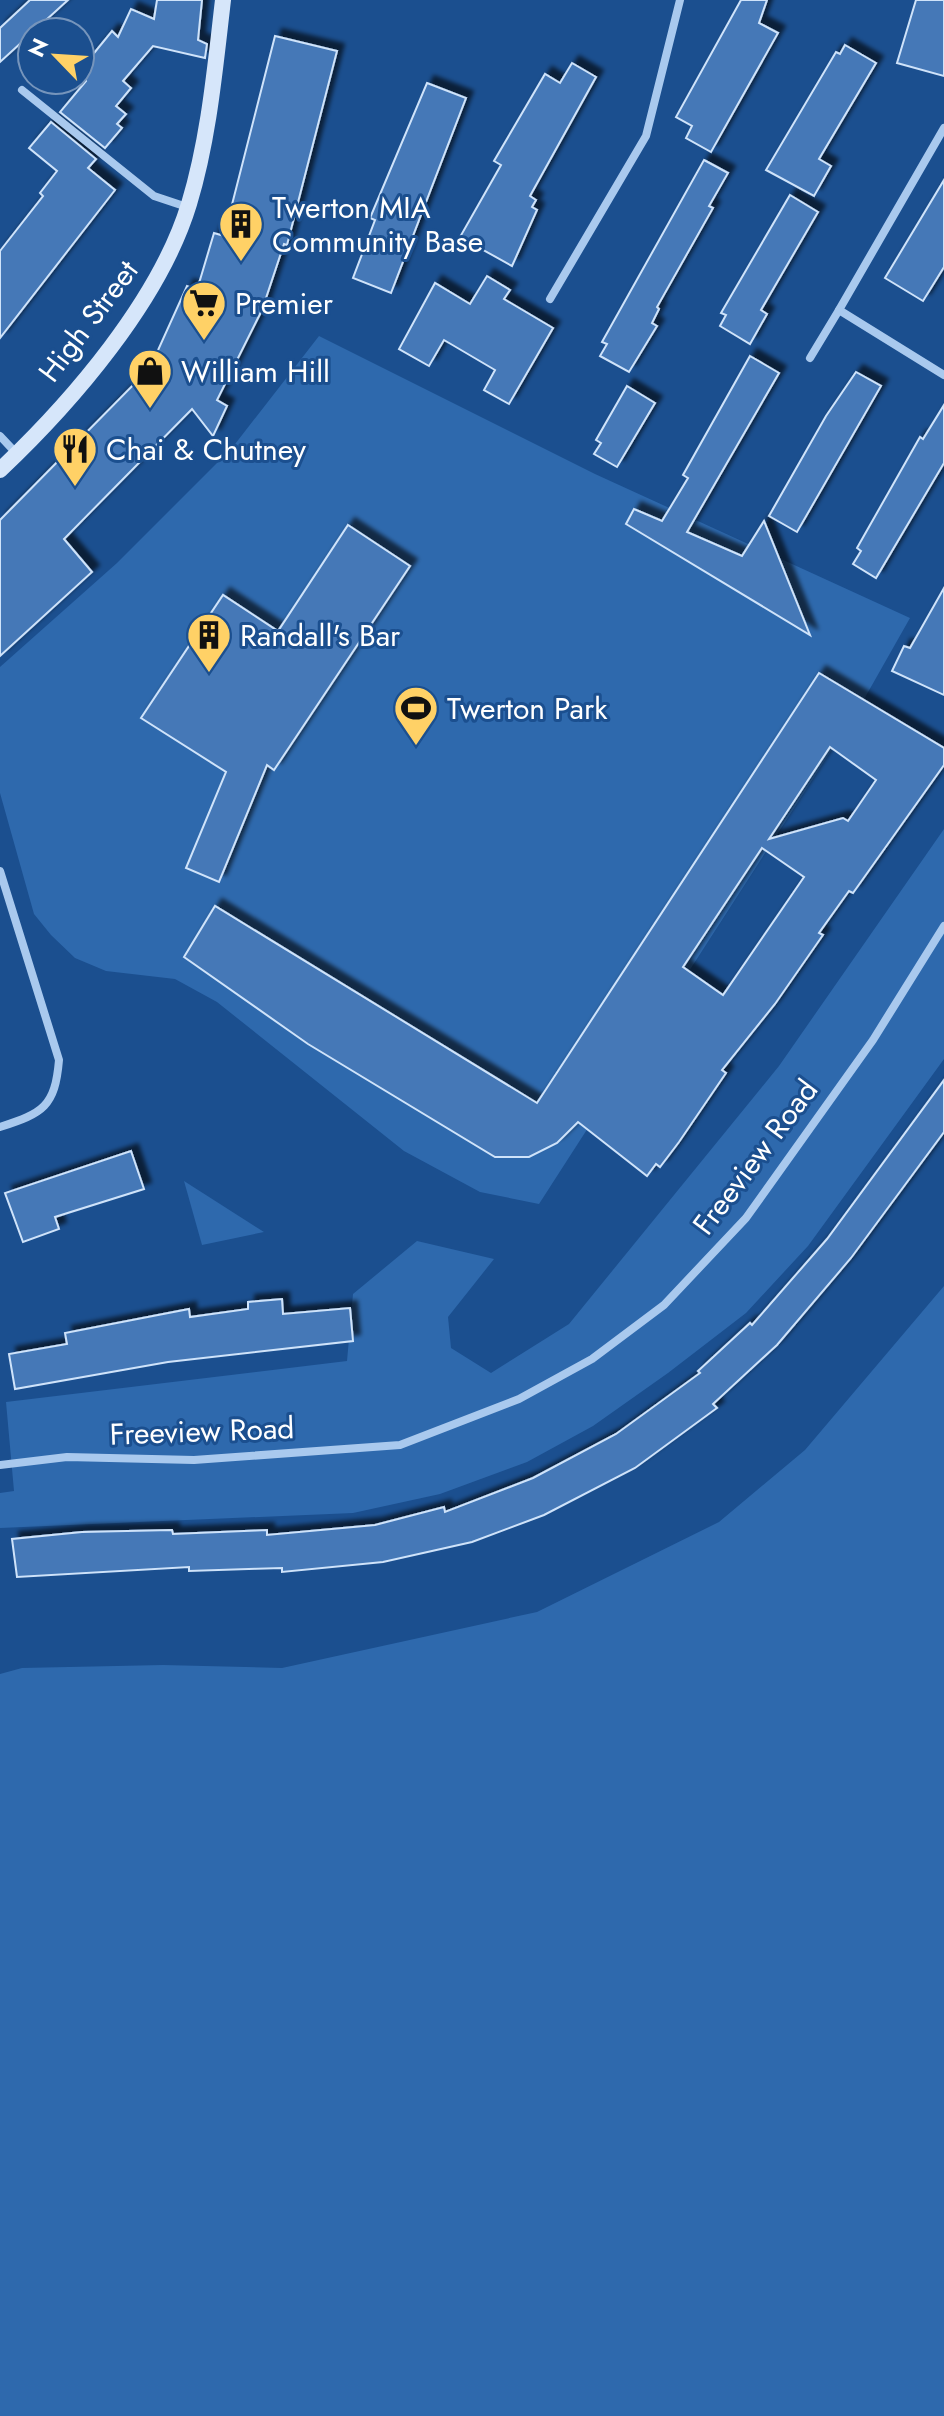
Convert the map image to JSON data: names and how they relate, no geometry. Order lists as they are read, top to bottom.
{
  "streets": {
    "street": ["High Street", "Freeview Road"]
  },
  "places": {
    "building": ["Twerton MIA Community Base", "Randall's Bar"],
    "supermarket": ["Premier"],
    "shop": ["William Hill"],
    "restaurant": ["Chai & Chutney"],
    "sports": ["Twerton Park"]
  },
  "north": "top left"
}
